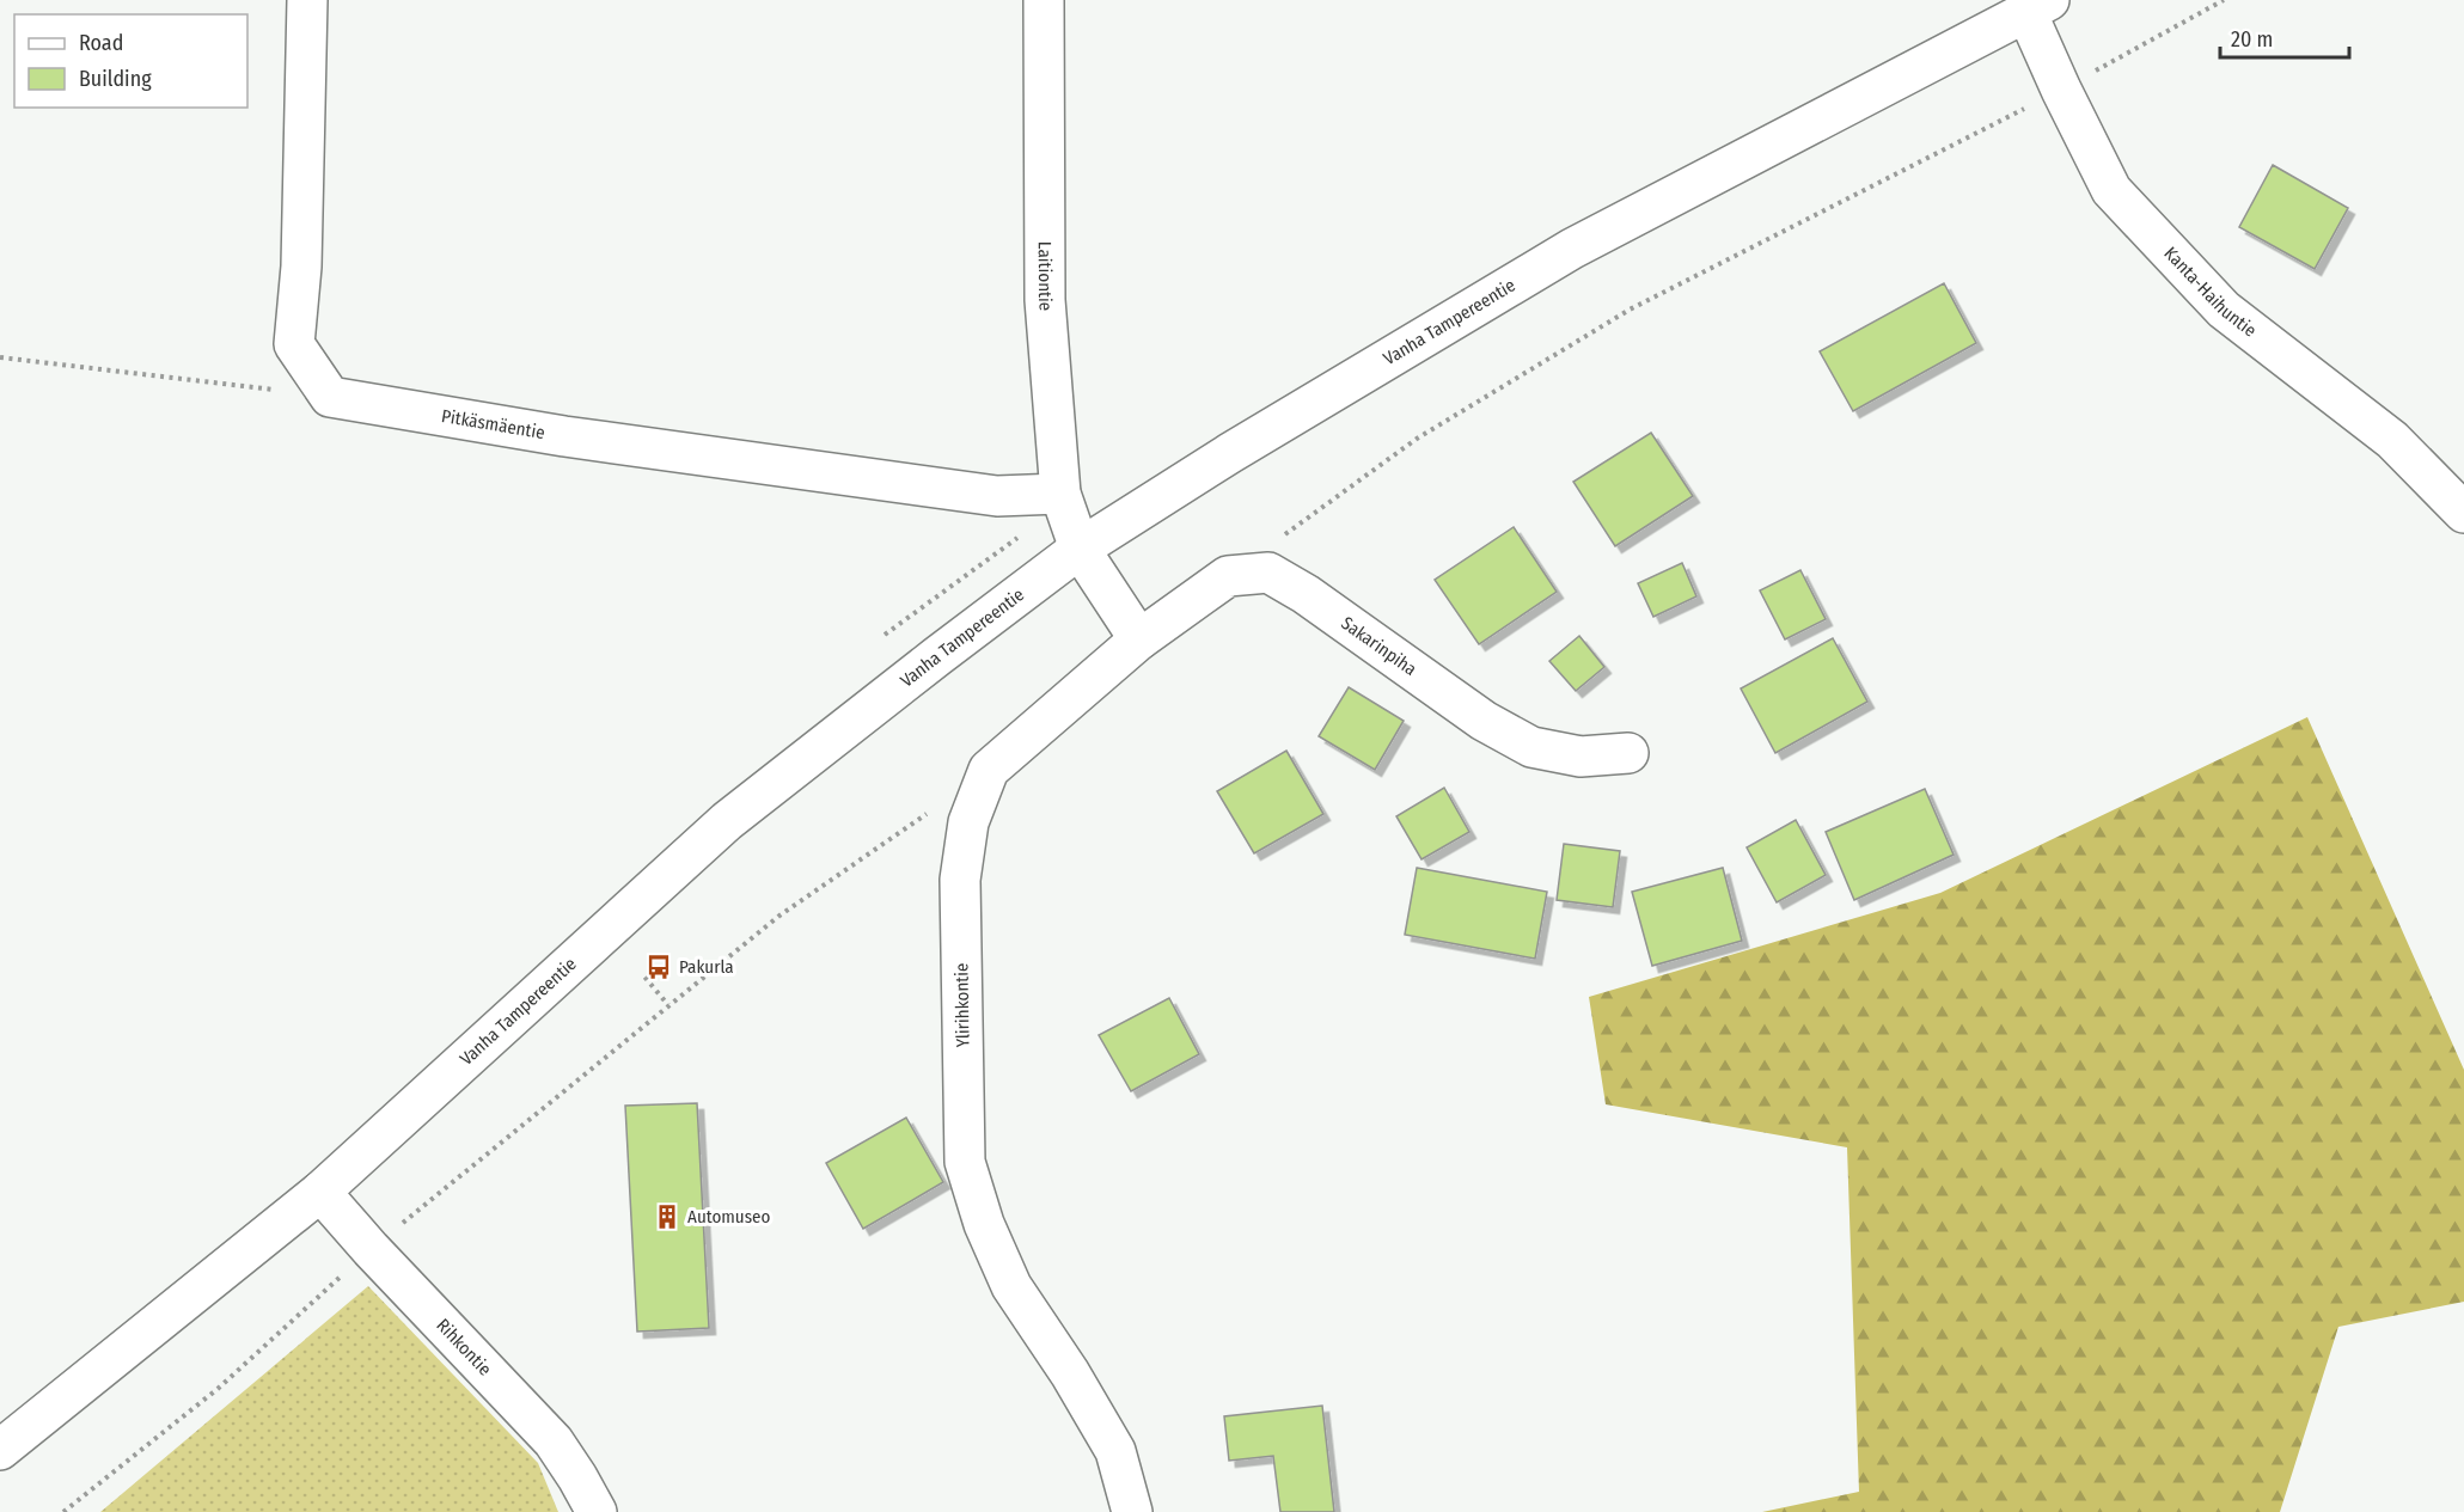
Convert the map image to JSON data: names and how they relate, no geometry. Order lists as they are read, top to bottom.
{
  "streets": {
    "street": [
      "Laitiontie",
      "Kanta-Haihuntie",
      "Vanha Tampereentie",
      "Pitkäsmäentie",
      "Sakarinpiha",
      "Ylirihkontie",
      "Rihkontie"
    ]
  },
  "crossings": [
    ["Laitiontie", "Vanha Tampereentie"],
    ["Laitiontie", "Pitkäsmäentie"],
    ["Kanta-Haihuntie", "Vanha Tampereentie"],
    ["Vanha Tampereentie", "Rihkontie"],
    ["Sakarinpiha", "Ylirihkontie"]
  ],
  "places": {
    "bus stop": ["Pakurla"],
    "building": ["Automuseo"]
  },
  "legend": ["Road", "Building"],
  "scale_bar": "20 m"
}
